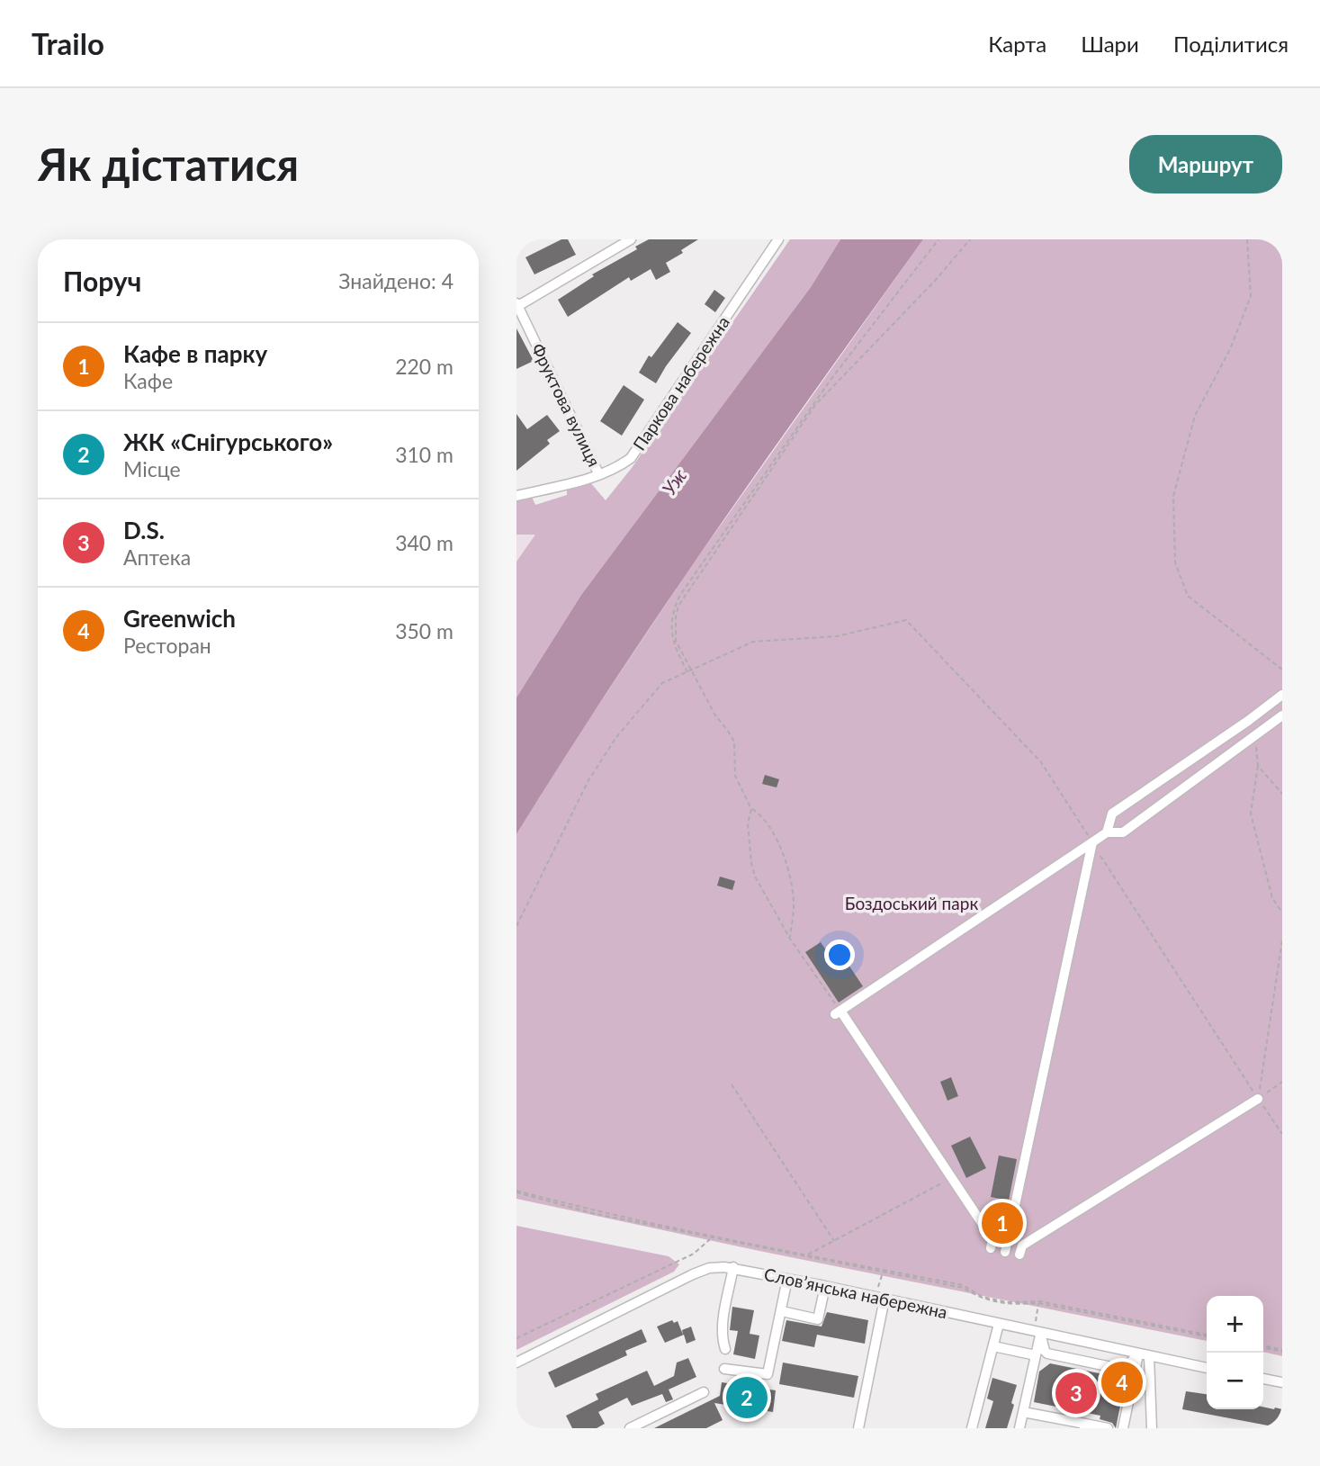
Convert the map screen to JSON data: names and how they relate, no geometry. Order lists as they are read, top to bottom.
{
  "streets": {
    "street": ["Паркова набережна", "Фруктова вулиця", "Словʼянська набережна"]
  },
  "crossings": [
    ["Паркова набережна", "Фруктова вулиця"]
  ],
  "water": ["Уж"],
  "parks": ["Боздоський парк"],
  "page": {
    "header": "Trailo",
    "nav": ["Карта", "Шари", "Поділитися"],
    "buttons": "Маршрут",
    "title": "Як дістатися",
    "heading": ["Поруч", "Знайдено: 4"],
    "list": [
      {
        "mark": "1",
        "name": "Кафе в парку",
        "note": "Кафе",
        "value": "220 m"
      },
      {
        "mark": "2",
        "name": "ЖК «Снігурського»",
        "note": "Місце",
        "value": "310 m"
      },
      {
        "mark": "3",
        "name": "D.S.",
        "note": "Аптека",
        "value": "340 m"
      },
      {
        "mark": "4",
        "name": "Greenwich",
        "note": "Ресторан",
        "value": "350 m"
      }
    ],
    "pins": [
      "1",
      "4",
      "3",
      "2"
    ],
    "map_buttons": ["+", "−"]
  }
}
